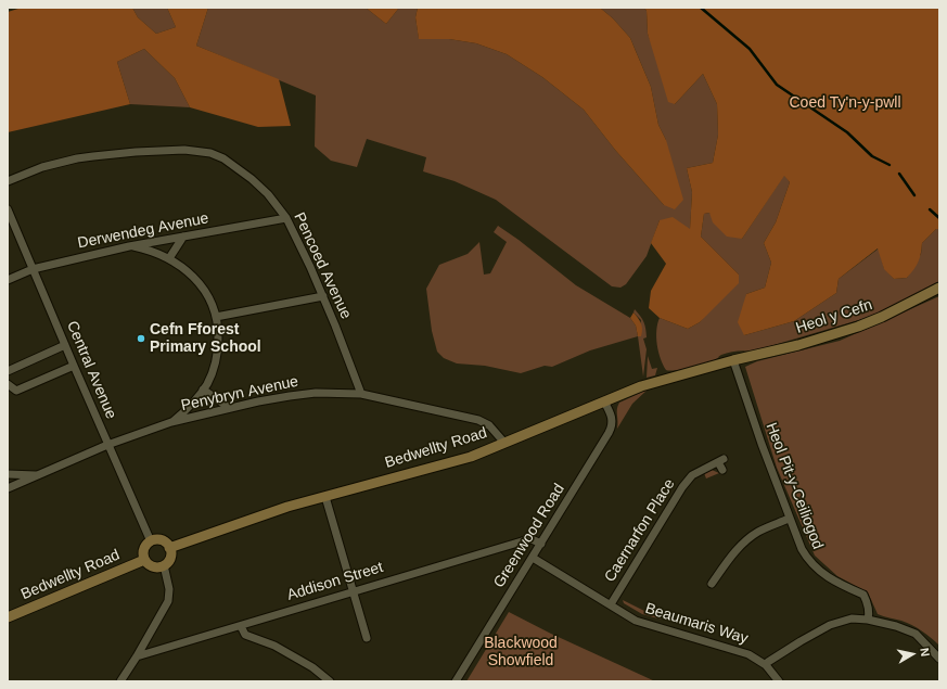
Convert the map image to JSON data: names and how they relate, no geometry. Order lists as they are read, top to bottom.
{
  "streets": {
    "street": [
      "Derwendeg Avenue",
      "Pencoed Avenue",
      "Heol y Cefn",
      "Central Avenue",
      "Penybryn Avenue",
      "Bedwellty Road",
      "Heol Pit-y-Ceiliogod",
      "Caernarfon Place",
      "Greenwood Road",
      "Addison Street",
      "Beaumaris Way"
    ]
  },
  "crossings": [
    ["Derwendeg Avenue", "Pencoed Avenue"],
    ["Derwendeg Avenue", "Central Avenue"],
    ["Pencoed Avenue", "Penybryn Avenue"],
    ["Heol y Cefn", "Bedwellty Road"],
    ["Heol y Cefn", "Heol Pit-y-Ceiliogod"],
    ["Central Avenue", "Penybryn Avenue"],
    ["Central Avenue", "Bedwellty Road"],
    ["Penybryn Avenue", "Bedwellty Road"],
    ["Bedwellty Road", "Heol Pit-y-Ceiliogod"],
    ["Bedwellty Road", "Greenwood Road"],
    ["Caernarfon Place", "Beaumaris Way"],
    ["Greenwood Road", "Addison Street"],
    ["Greenwood Road", "Beaumaris Way"]
  ],
  "parks": ["Coed Ty'n-y-pwll", "Blackwood Showfield"],
  "places": ["Cefn Fforest Primary School"],
  "north": "right"
}
